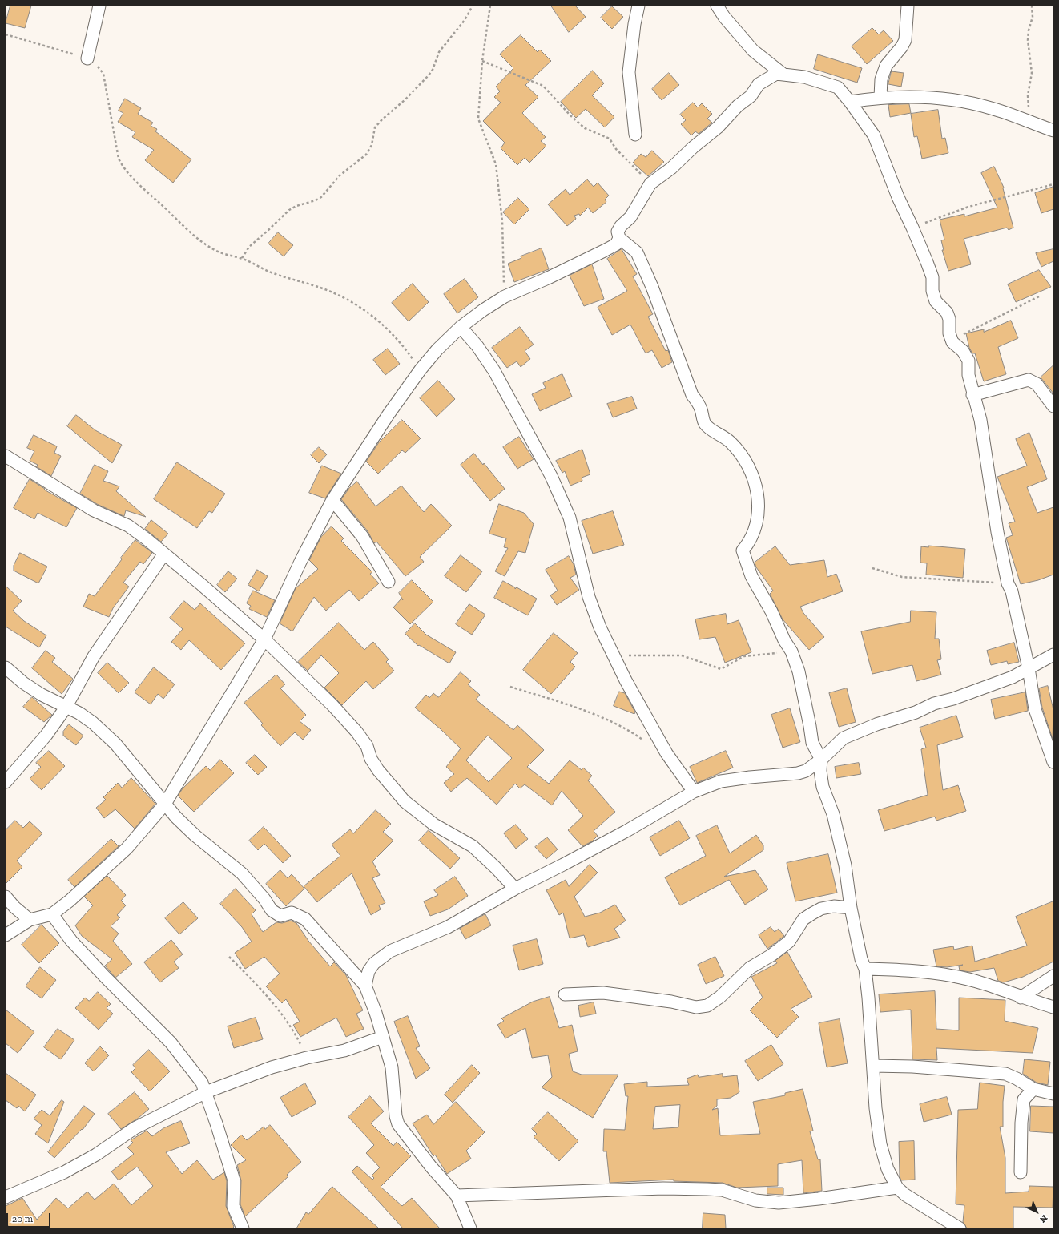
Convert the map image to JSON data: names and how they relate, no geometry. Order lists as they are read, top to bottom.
{
  "scale_bar": "20 m",
  "north": "bottom right"
}
